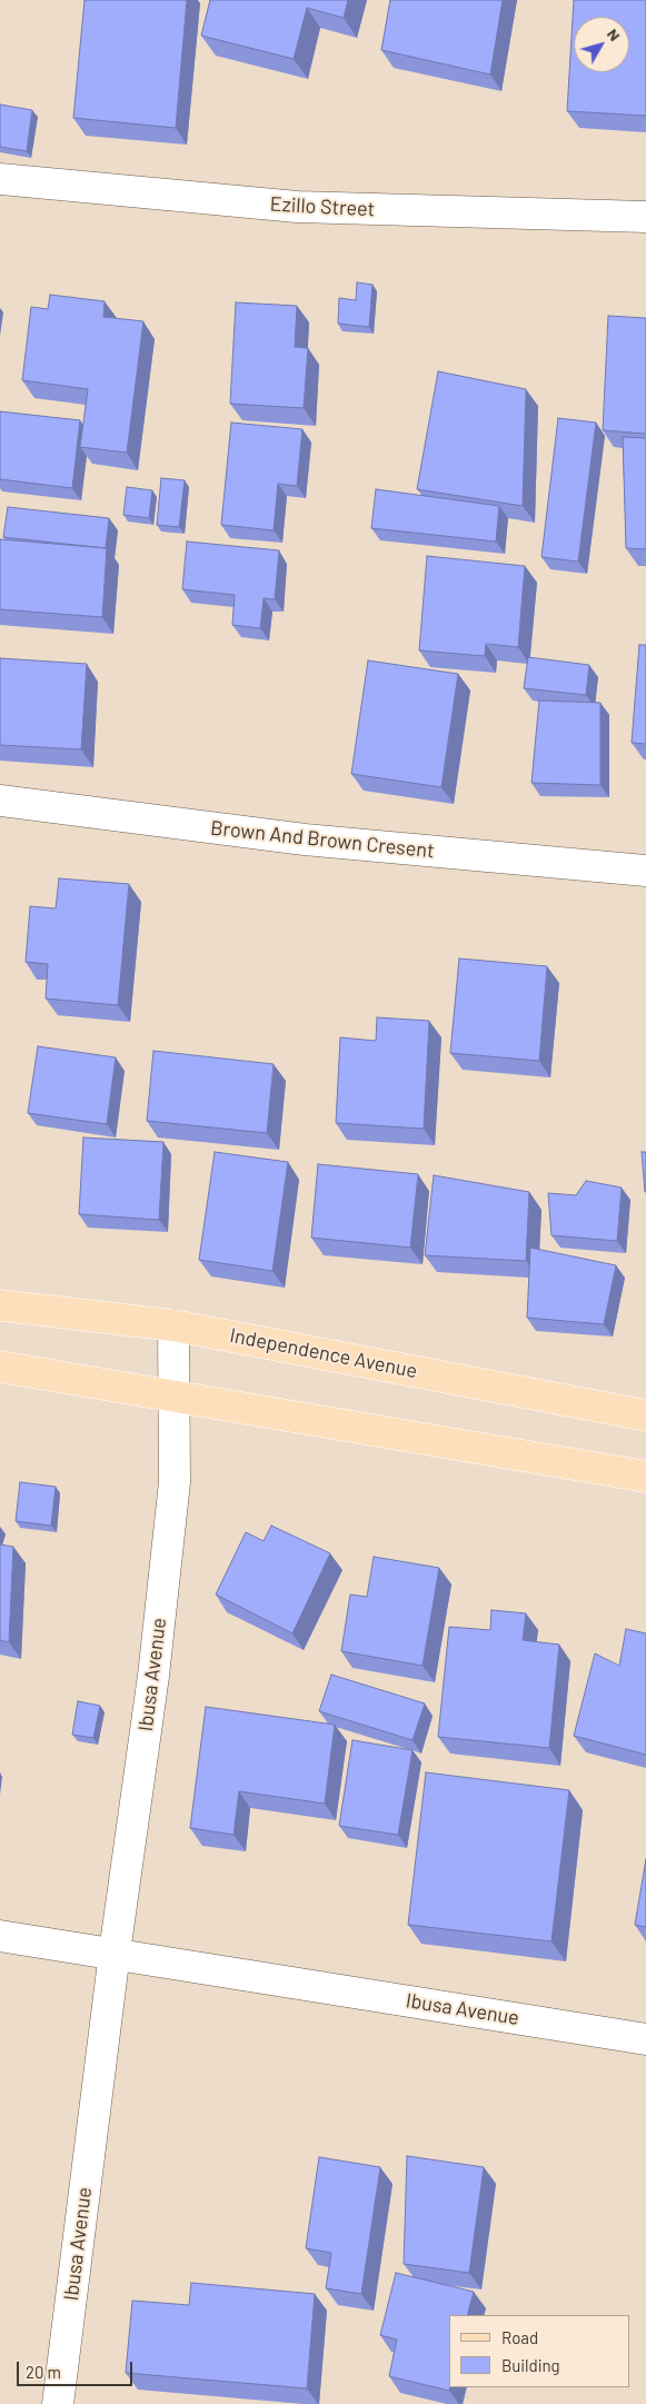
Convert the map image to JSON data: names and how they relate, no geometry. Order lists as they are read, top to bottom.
{
  "streets": {
    "main road": ["Independence Avenue"],
    "street": ["Ezillo Street", "Brown And Brown Cresent", "Ibusa Avenue"]
  },
  "crossings": [
    ["Independence Avenue", "Ibusa Avenue"]
  ],
  "legend": ["Road", "Building"],
  "scale_bar": "20 m",
  "north": "top right"
}
